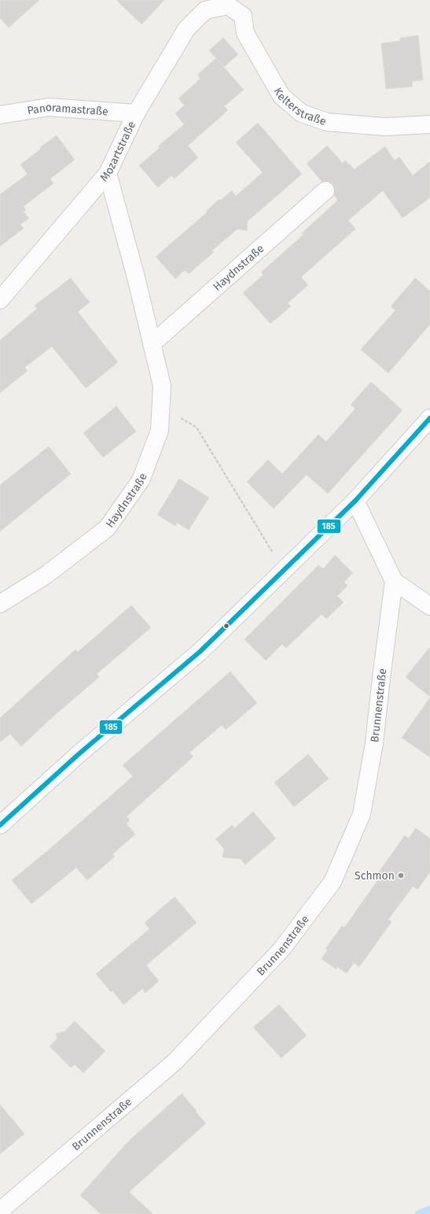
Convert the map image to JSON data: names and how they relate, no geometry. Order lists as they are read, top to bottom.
{
  "streets": {
    "street": [
      "Kelterstraße",
      "Panoramastraße",
      "Mozartstraße",
      "Haydnstraße",
      "Brunnenstraße"
    ]
  },
  "crossings": [
    ["Kelterstraße", "Mozartstraße"],
    ["Panoramastraße", "Mozartstraße"],
    ["Mozartstraße", "Haydnstraße"]
  ],
  "places": ["Schmon"],
  "lines": ["transit line 185"]
}
